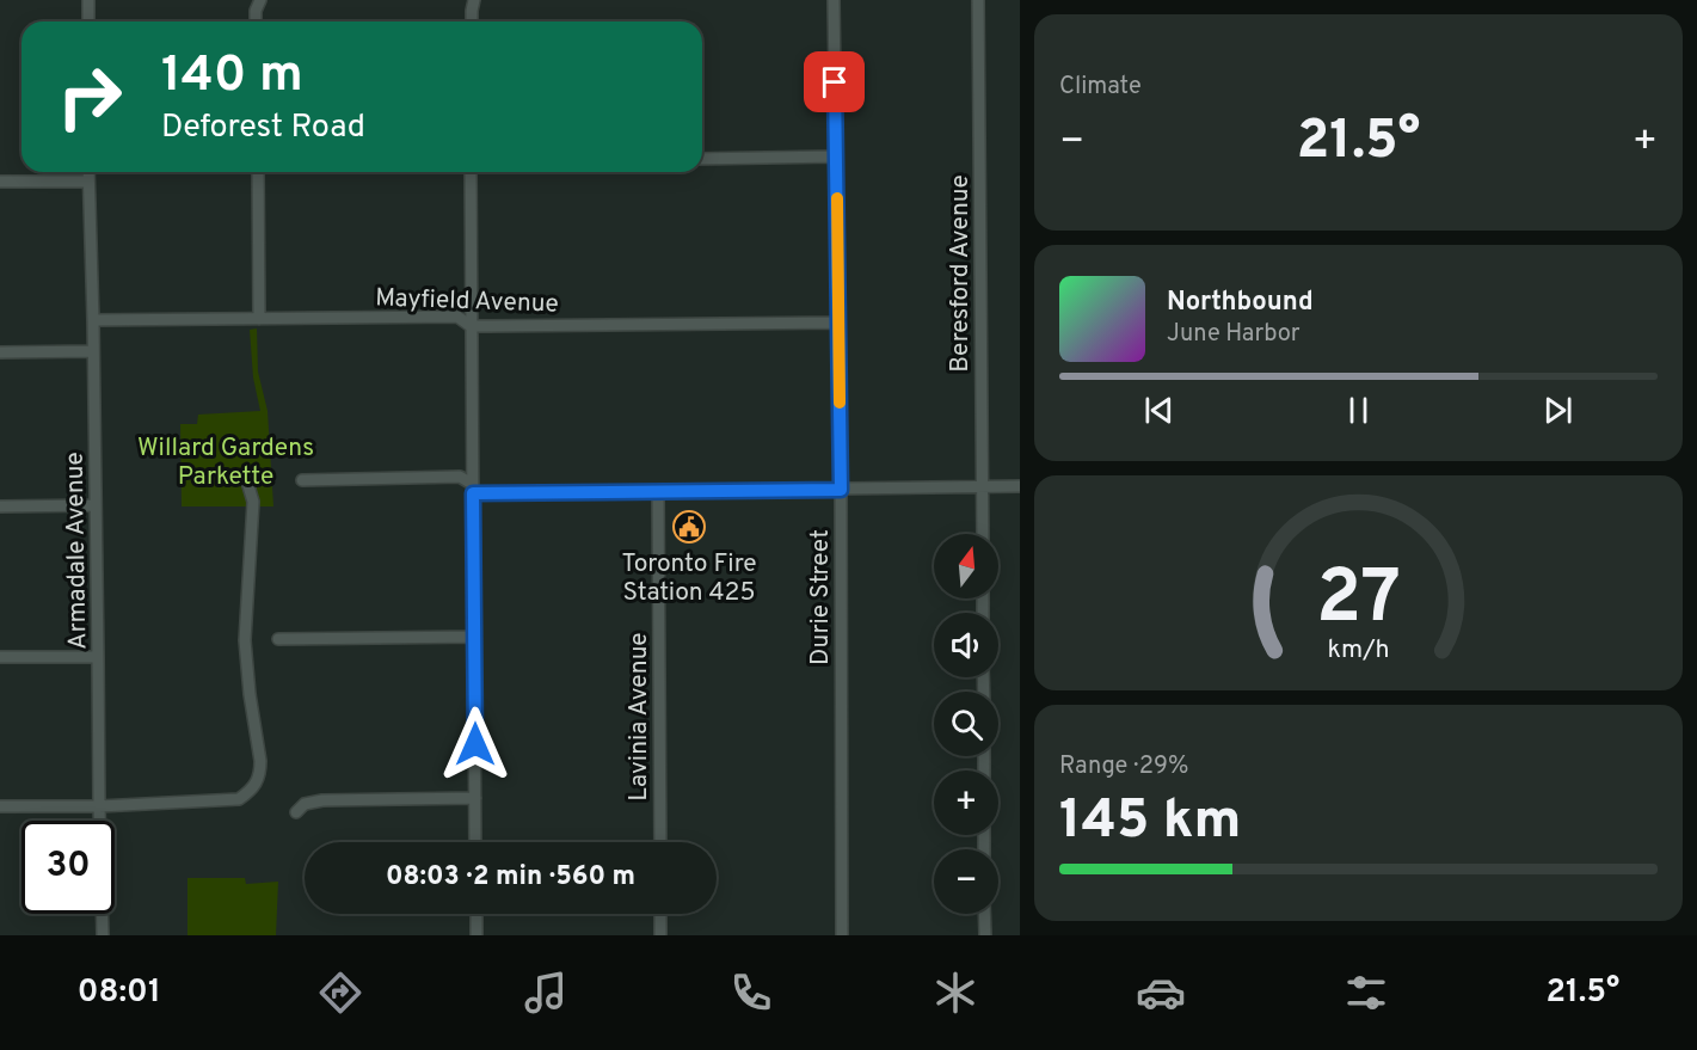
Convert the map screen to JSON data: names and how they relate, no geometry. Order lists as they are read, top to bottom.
{
  "streets": {
    "street": [
      "Beresford Avenue",
      "Mayfield Avenue",
      "Armadale Avenue",
      "Durie Street",
      "Lavinia Avenue"
    ]
  },
  "crossings": [
    ["Mayfield Avenue", "Armadale Avenue"],
    ["Mayfield Avenue", "Durie Street"]
  ],
  "parks": ["Willard Gardens Parkette"],
  "places": {
    "public building": ["Toronto Fire Station 425"]
  },
  "north": "top",
  "page": {
    "tile": [
      "Climate",
      ["Range · 29%", "145 km"]
    ],
    "turn": ["140 m", "Deforest Road"],
    "heat": ["−", "21.5°", "+"],
    "song": ["Northbound", "June Harbor"],
    "map_buttons": ["+", "−"],
    "limit": "30",
    "trip": "08:03 · 2 min · 560 m",
    "tabs": ["08:01", "21.5°"],
    "gauge": ["27", "km/h"]
  }
}
